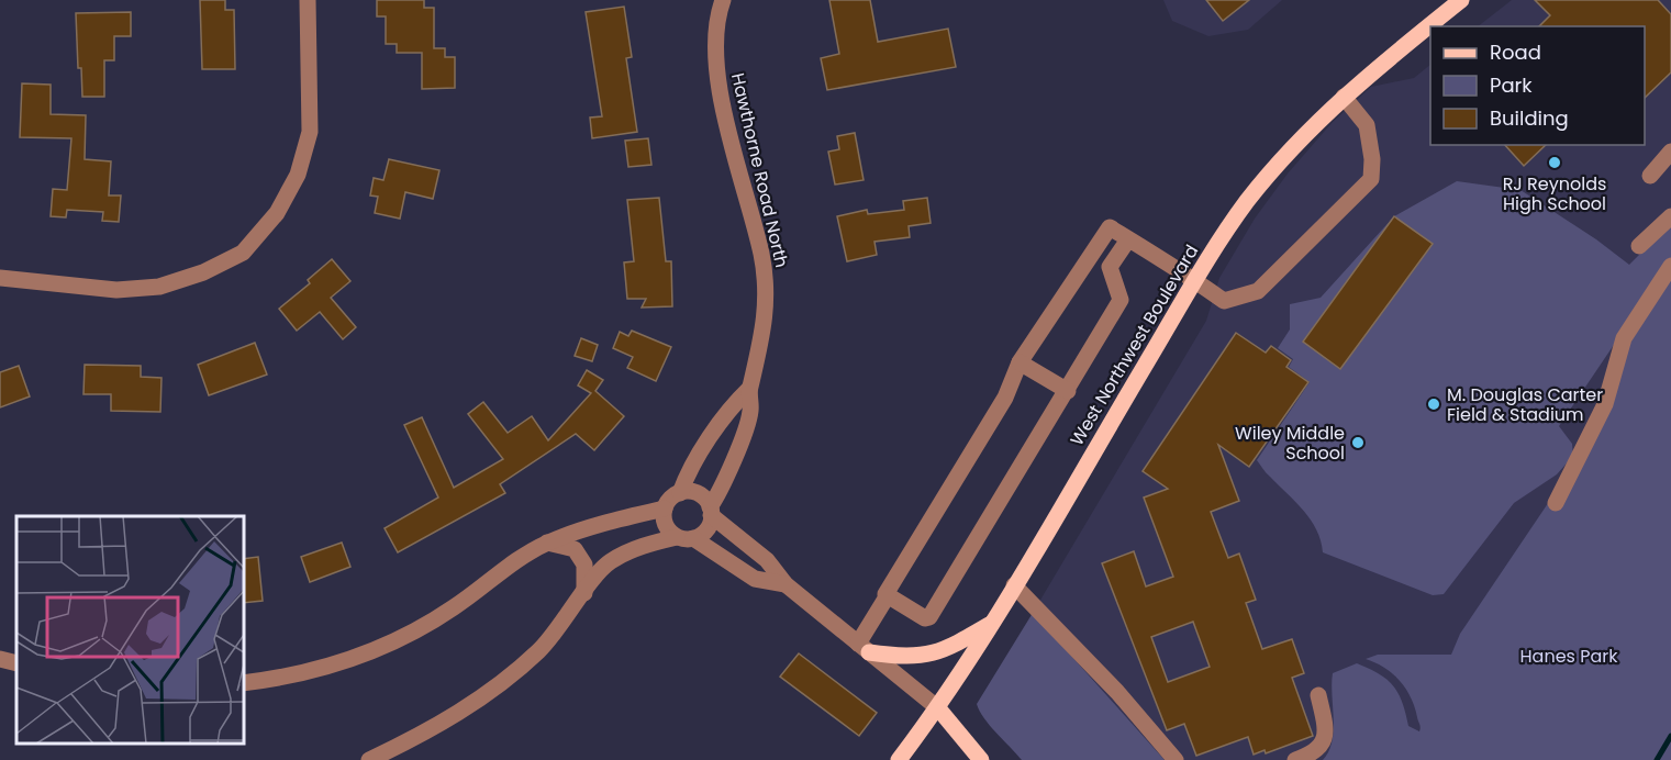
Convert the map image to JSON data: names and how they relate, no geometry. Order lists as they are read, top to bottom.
{
  "streets": {
    "main road": ["West Northwest Boulevard"],
    "street": ["Hawthorne Road North"]
  },
  "parks": ["Hanes Park"],
  "places": ["RJ Reynolds High School", "M. Douglas Carter Field & Stadium", "Wiley Middle School"],
  "legend": ["Road", "Park", "Building"]
}
